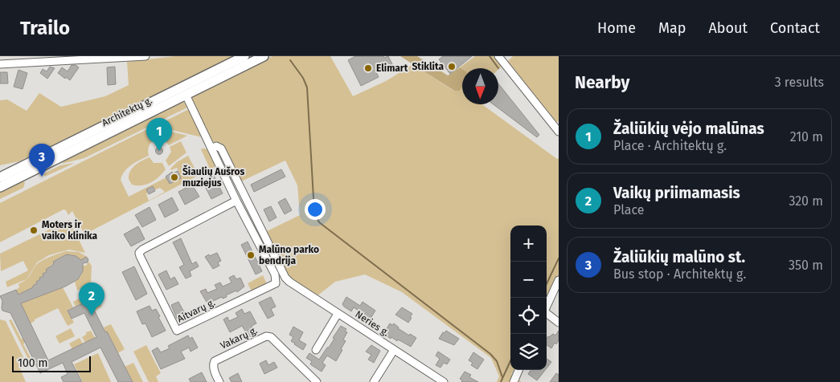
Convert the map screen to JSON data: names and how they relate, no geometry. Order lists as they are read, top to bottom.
{
  "streets": {
    "main road": ["Architektų g."],
    "street": ["Aitvarų g.", "Neries g.", "Vakarų g."]
  },
  "crossings": [
    ["Architektų g.", "Aitvarų g."],
    ["Aitvarų g.", "Neries g."]
  ],
  "places": [
    "Stiklita",
    "Elimart",
    "Šiaulių Aušros muziejus",
    "Moters ir vaiko klinika",
    "Malūno parko bendrija"
  ],
  "scale_bar": "100 m",
  "north": "bottom",
  "page": {
    "header": "Trailo",
    "nav": [
      "Home",
      "Map",
      "About",
      "Contact"
    ],
    "heading": ["Nearby", "3 results"],
    "list": [
      {
        "mark": "1",
        "name": "Žaliūkių vėjo malūnas",
        "note": "Place · Architektų g.",
        "value": "210 m"
      },
      {
        "mark": "2",
        "name": "Vaikų priimamasis",
        "note": "Place",
        "value": "320 m"
      },
      {
        "mark": "3",
        "name": "Žaliūkių malūno st.",
        "note": "Bus stop · Architektų g.",
        "value": "350 m"
      }
    ],
    "pins": ["1", "3", "2"],
    "map_buttons": ["+", "−"],
    "scale": "100 m"
  }
}
